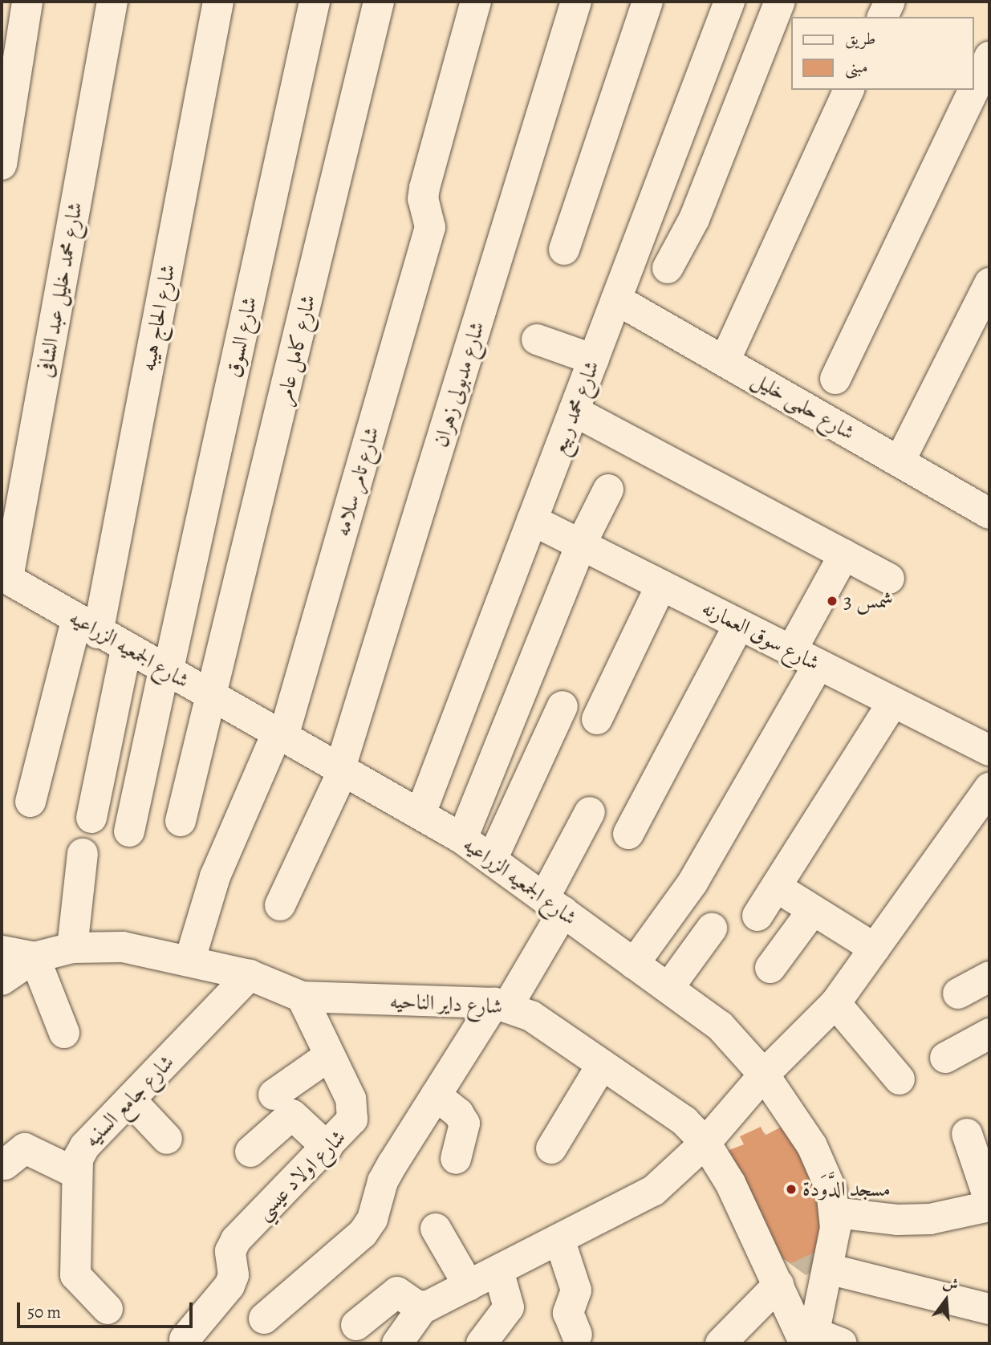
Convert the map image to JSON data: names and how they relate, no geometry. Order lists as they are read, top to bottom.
{
  "streets": {
    "street": [
      "شارع محمد خليل عبد الشافى",
      "شارع الحاج هيبه",
      "شارع السوق",
      "شارع كامل عامر",
      "شارع مدبولى زهران",
      "شارع حلمى خليل",
      "شارع محمد ربيع",
      "شارع تامر سلامه",
      "شارع سوق العمارنه",
      "شارع الجمعيه الزراعيه",
      "شارع داير الناحيه",
      "شارع جامع السنيه",
      "شارع اولاد عيسي"
    ]
  },
  "crossings": [
    ["شارع محمد خليل عبد الشافى", "شارع الجمعيه الزراعيه"],
    ["شارع الحاج هيبه", "شارع الجمعيه الزراعيه"],
    ["شارع السوق", "شارع الجمعيه الزراعيه"],
    ["شارع كامل عامر", "شارع الجمعيه الزراعيه"],
    ["شارع مدبولى زهران", "شارع الجمعيه الزراعيه"],
    ["شارع حلمى خليل", "شارع محمد ربيع"],
    ["شارع محمد ربيع", "شارع سوق العمارنه"],
    ["شارع محمد ربيع", "شارع الجمعيه الزراعيه"],
    ["شارع تامر سلامه", "شارع الجمعيه الزراعيه"],
    ["شارع تامر سلامه", "شارع داير الناحيه"],
    ["شارع الجمعيه الزراعيه", "شارع داير الناحيه"],
    ["شارع داير الناحيه", "شارع جامع السنيه"],
    ["شارع داير الناحيه", "شارع اولاد عيسي"]
  ],
  "places": ["شمس 3", "مسجد الدَّوَدة"],
  "legend": ["طريق", "مبنى"],
  "scale_bar": "50 m",
  "north": "top"
}
